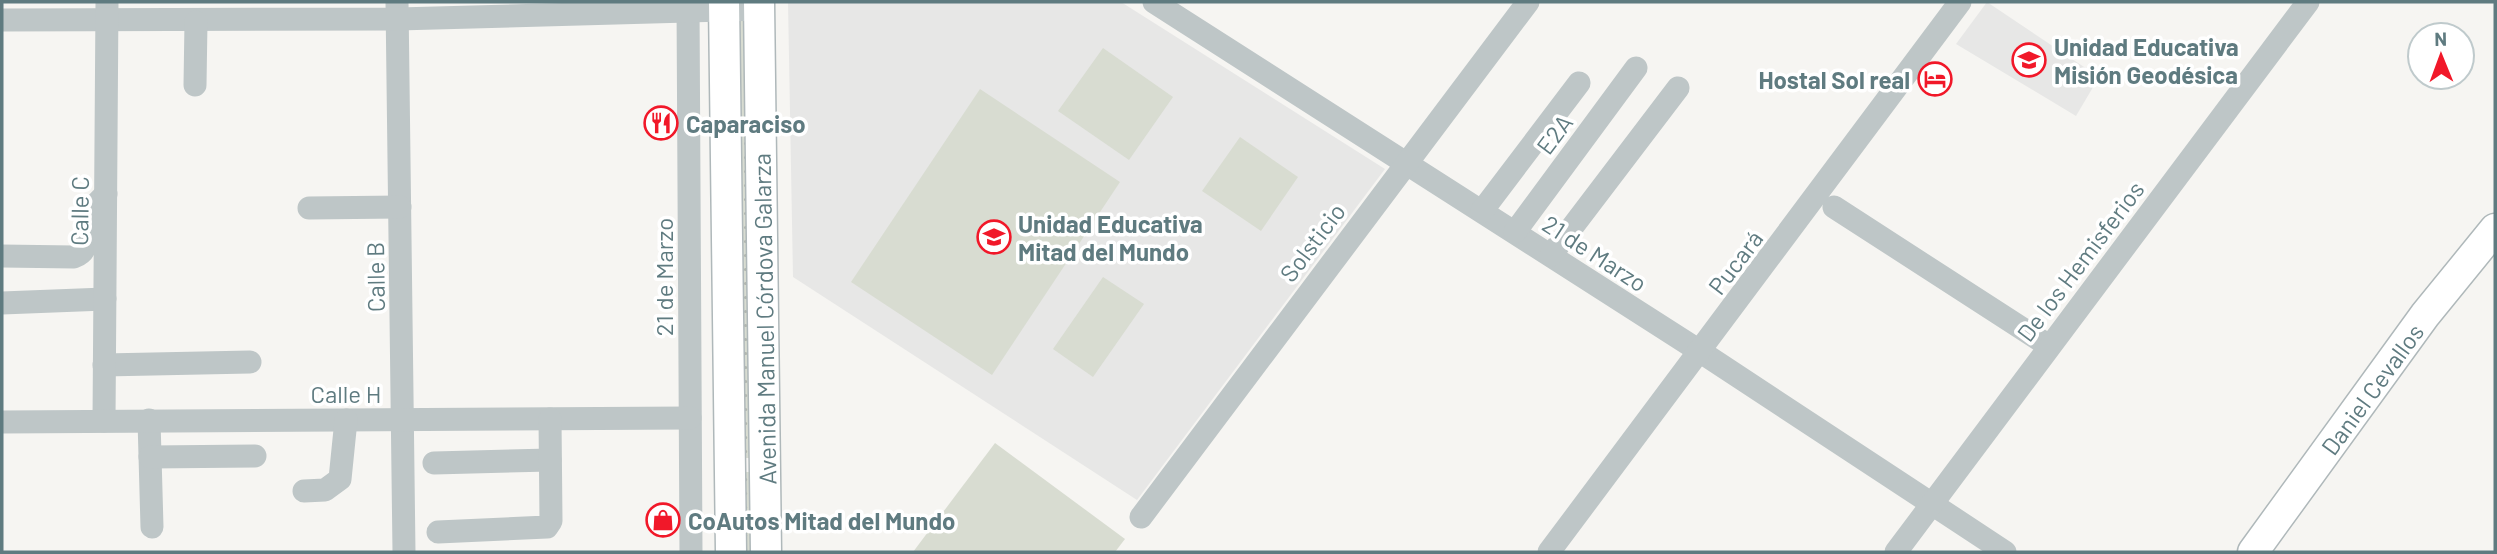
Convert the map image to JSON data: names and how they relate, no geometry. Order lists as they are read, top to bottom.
{
  "streets": {
    "main road": ["Avenida Manuel Córdova Galarza", "Daniel Cevallos"],
    "street": [
      "E2A",
      "Calle C",
      "Solsticio",
      "21 de Marzo",
      "De los Hemisferios",
      "Pucará",
      "Calle B",
      "Calle H"
    ]
  },
  "crossings": [
    ["E2A", "21 de Marzo"],
    ["Calle C", "Calle H"],
    ["Solsticio", "21 de Marzo"],
    ["21 de Marzo", "De los Hemisferios"],
    ["21 de Marzo", "Pucará"],
    ["21 de Marzo", "Calle H"],
    ["Calle B", "Calle H"]
  ],
  "places": {
    "school or university": ["Unidad Educativa Misión Geodésica", "Unidad Educativa Mitad del Mundo"],
    "hotel": ["Hostal Sol real"],
    "restaurant": ["Caparaciso"],
    "shop": ["CoAutos Mitad del Mundo"]
  },
  "north": "top"
}
